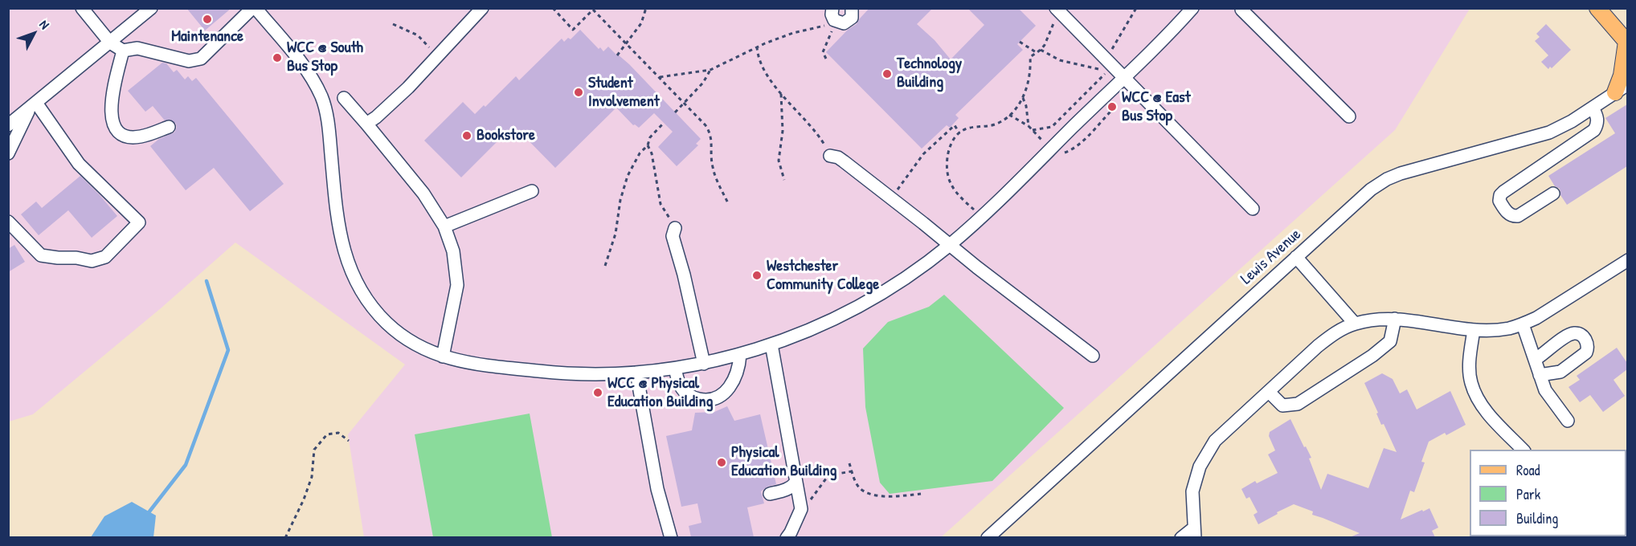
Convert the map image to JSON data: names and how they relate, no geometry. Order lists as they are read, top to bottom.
{
  "streets": {
    "street": ["Lewis Avenue"]
  },
  "places": [
    "Maintenance",
    "WCC @ South Bus Stop",
    "Technology Building",
    "Student Involvement",
    "WCC @ East Bus Stop",
    "Bookstore",
    "Westchester Community College",
    "WCC @ Physical Education Building",
    "Physical Education Building"
  ],
  "legend": ["Road", "Park", "Building"],
  "north": "top right"
}
